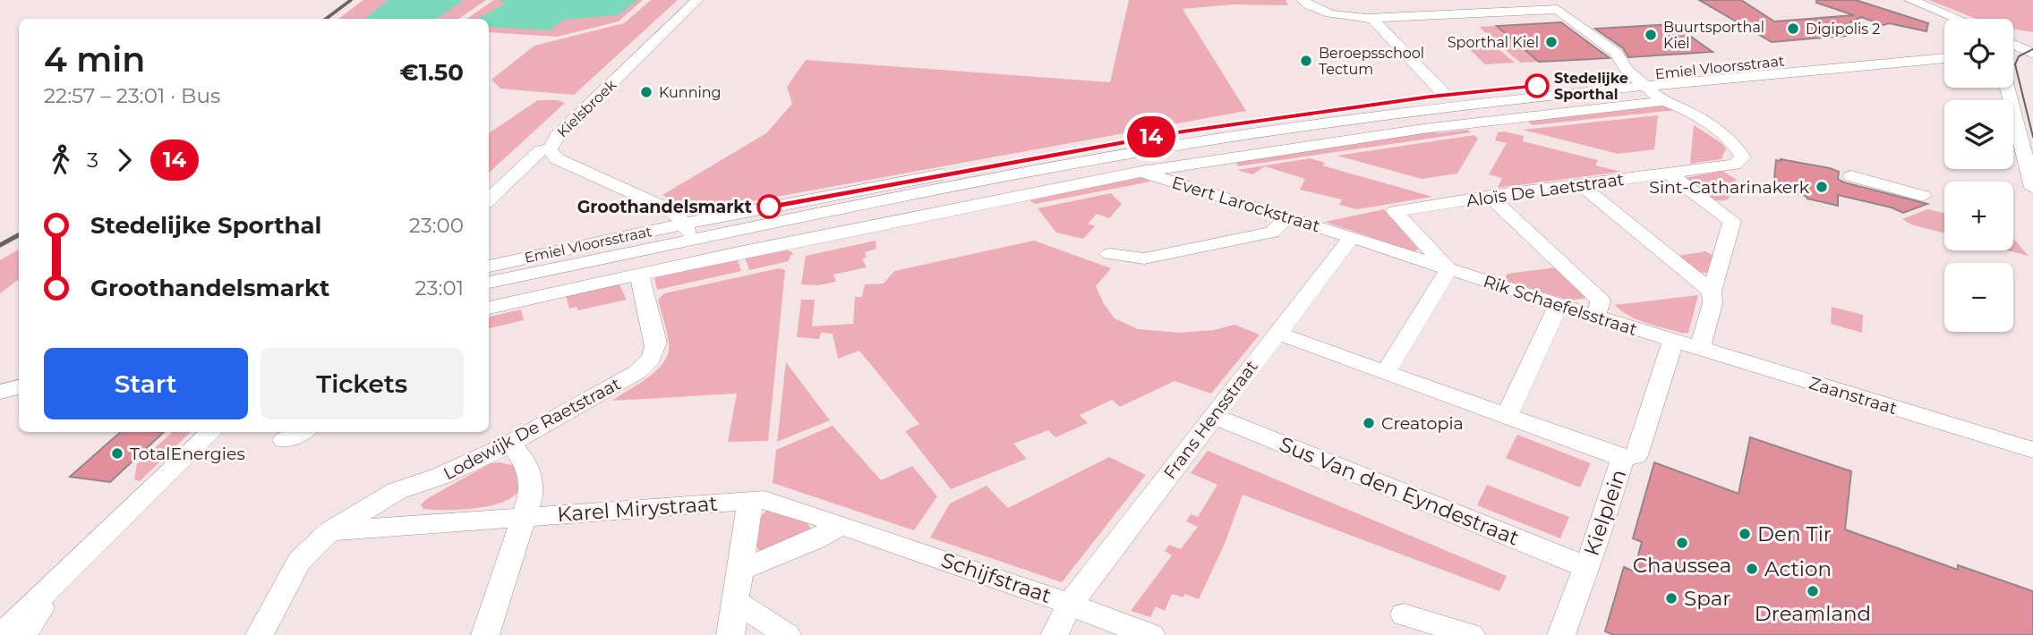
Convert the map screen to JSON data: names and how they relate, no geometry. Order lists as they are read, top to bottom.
{
  "streets": {
    "street": [
      "Emiel Vloorsstraat",
      "Kielsbroek",
      "Aloïs De Laetstraat",
      "Evert Larockstraat",
      "Rik Schaefelsstraat",
      "Zaanstraat",
      "Frans Hensstraat",
      "Lodewijk De Raetstraat",
      "Sus Van den Eyndestraat",
      "Karel Mirystraat",
      "Kielplein",
      "Schijfstraat"
    ]
  },
  "crossings": [
    ["Emiel Vloorsstraat", "Kielsbroek"],
    ["Emiel Vloorsstraat", "Evert Larockstraat"],
    ["Emiel Vloorsstraat", "Lodewijk De Raetstraat"],
    ["Aloïs De Laetstraat", "Rik Schaefelsstraat"],
    ["Evert Larockstraat", "Rik Schaefelsstraat"],
    ["Evert Larockstraat", "Frans Hensstraat"],
    ["Rik Schaefelsstraat", "Zaanstraat"],
    ["Rik Schaefelsstraat", "Frans Hensstraat"],
    ["Frans Hensstraat", "Sus Van den Eyndestraat"],
    ["Frans Hensstraat", "Schijfstraat"],
    ["Sus Van den Eyndestraat", "Kielplein"],
    ["Karel Mirystraat", "Schijfstraat"]
  ],
  "places": [
    "Digipolis 2",
    "Buurtsporthal Kiel",
    "Sporthal Kiel",
    "Beroepsschool Tectum",
    "Stedelijke Sporthal",
    "Kunning",
    "Sint-Catharinakerk",
    "Groothandelsmarkt",
    "Creatopia",
    "TotalEnergies",
    "Den Tir",
    "Chaussea",
    "Action",
    "Dreamland",
    "Spar"
  ],
  "lines": ["bus line 14"],
  "page": {
    "on_map": "14",
    "map_buttons": ["+", "−"],
    "heading": ["4 min", "22:57 – 23:01 · Bus", "€1.50"],
    "legs": ["3", "14"],
    "list": [
      {
        "name": "Stedelijke Sporthal",
        "value": "23:00"
      },
      {
        "name": "Groothandelsmarkt",
        "value": "23:01"
      }
    ],
    "buttons": ["Start", "Tickets"]
  }
}
